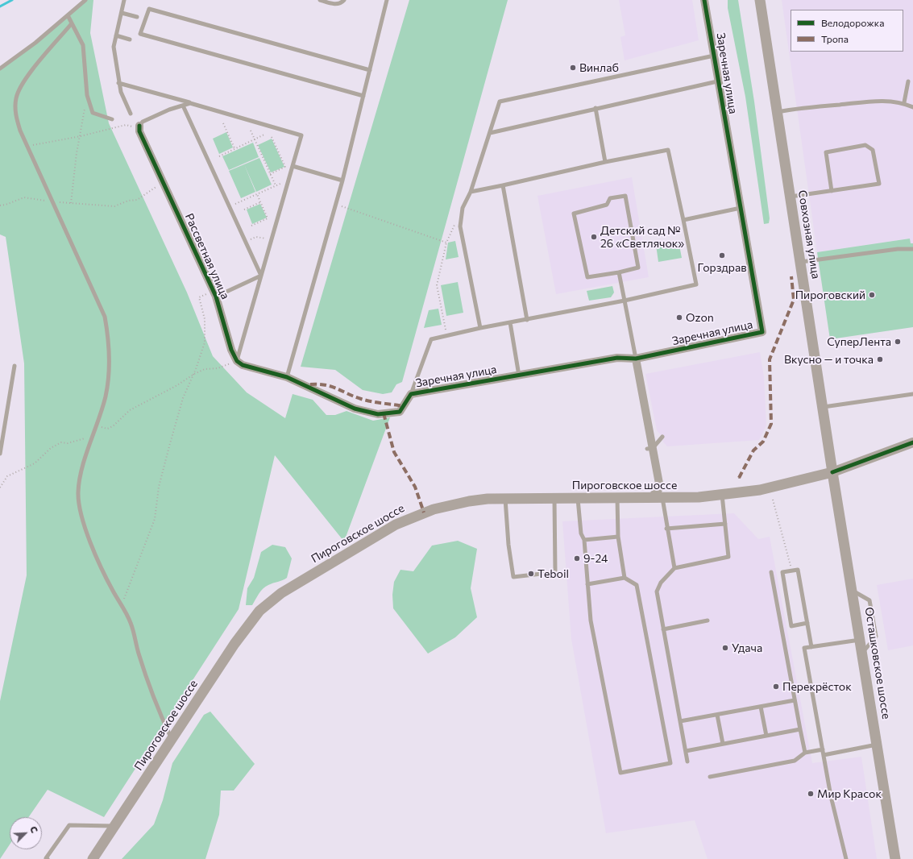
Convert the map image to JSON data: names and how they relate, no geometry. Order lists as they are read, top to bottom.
{
  "streets": {
    "main road": ["Совхозная улица", "Пироговское шоссе", "Осташковское шоссе"],
    "street": ["Заречная улица", "Рассветная улица"]
  },
  "crossings": [
    ["Совхозная улица", "Пироговское шоссе"],
    ["Совхозная улица", "Осташковское шоссе"],
    ["Пироговское шоссе", "Осташковское шоссе"]
  ],
  "places": [
    "Винлаб",
    "Детский сад № 26 «Светлячок»",
    "Горздрав",
    "Пироговский",
    "Ozon",
    "СуперЛента",
    "Вкусно — и точка",
    "9-24",
    "Teboil",
    "Удача",
    "Перекрёсток",
    "Мир Красок"
  ],
  "legend": ["Велодорожка", "Тропа"],
  "north": "top right"
}
